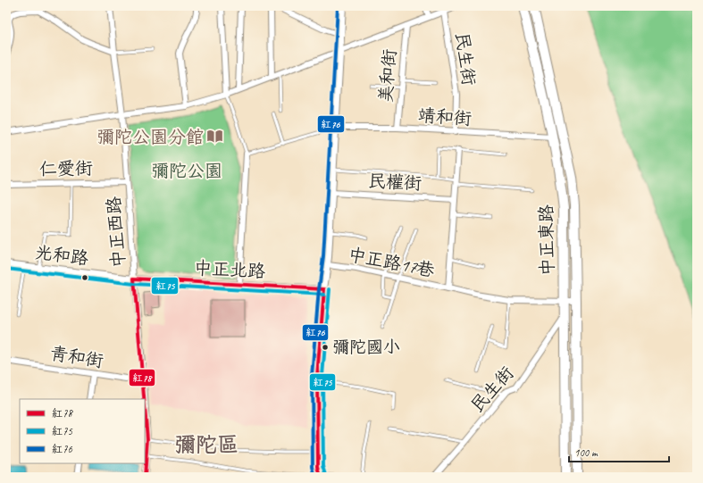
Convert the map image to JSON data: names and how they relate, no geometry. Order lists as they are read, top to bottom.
{
  "streets": {
    "main road": ["中正東路"],
    "street": [
      "民生街",
      "美和街",
      "靖和街",
      "仁愛街",
      "民權街",
      "中正西路",
      "光和路",
      "中正路17巷",
      "中正北路",
      "青和街"
    ]
  },
  "crossings": [
    ["民生街", "靖和街"],
    ["民生街", "中正東路"],
    ["美和街", "靖和街"],
    ["靖和街", "中正東路"],
    ["仁愛街", "中正西路"],
    ["中正西路", "光和路"],
    ["中正西路", "中正北路"],
    ["中正西路", "青和街"],
    ["中正東路", "中正路17巷"],
    ["光和路", "中正北路"]
  ],
  "districts": ["彌陀區"],
  "parks": ["彌陀公園"],
  "places": {
    "library": ["彌陀公園分館"],
    "other": ["彌陀國小"]
  },
  "lines": ["transit line 紅76", "transit line 紅75", "transit line 紅78"],
  "legend": ["紅78", "紅75", "紅76"],
  "scale_bar": "100 m"
}
